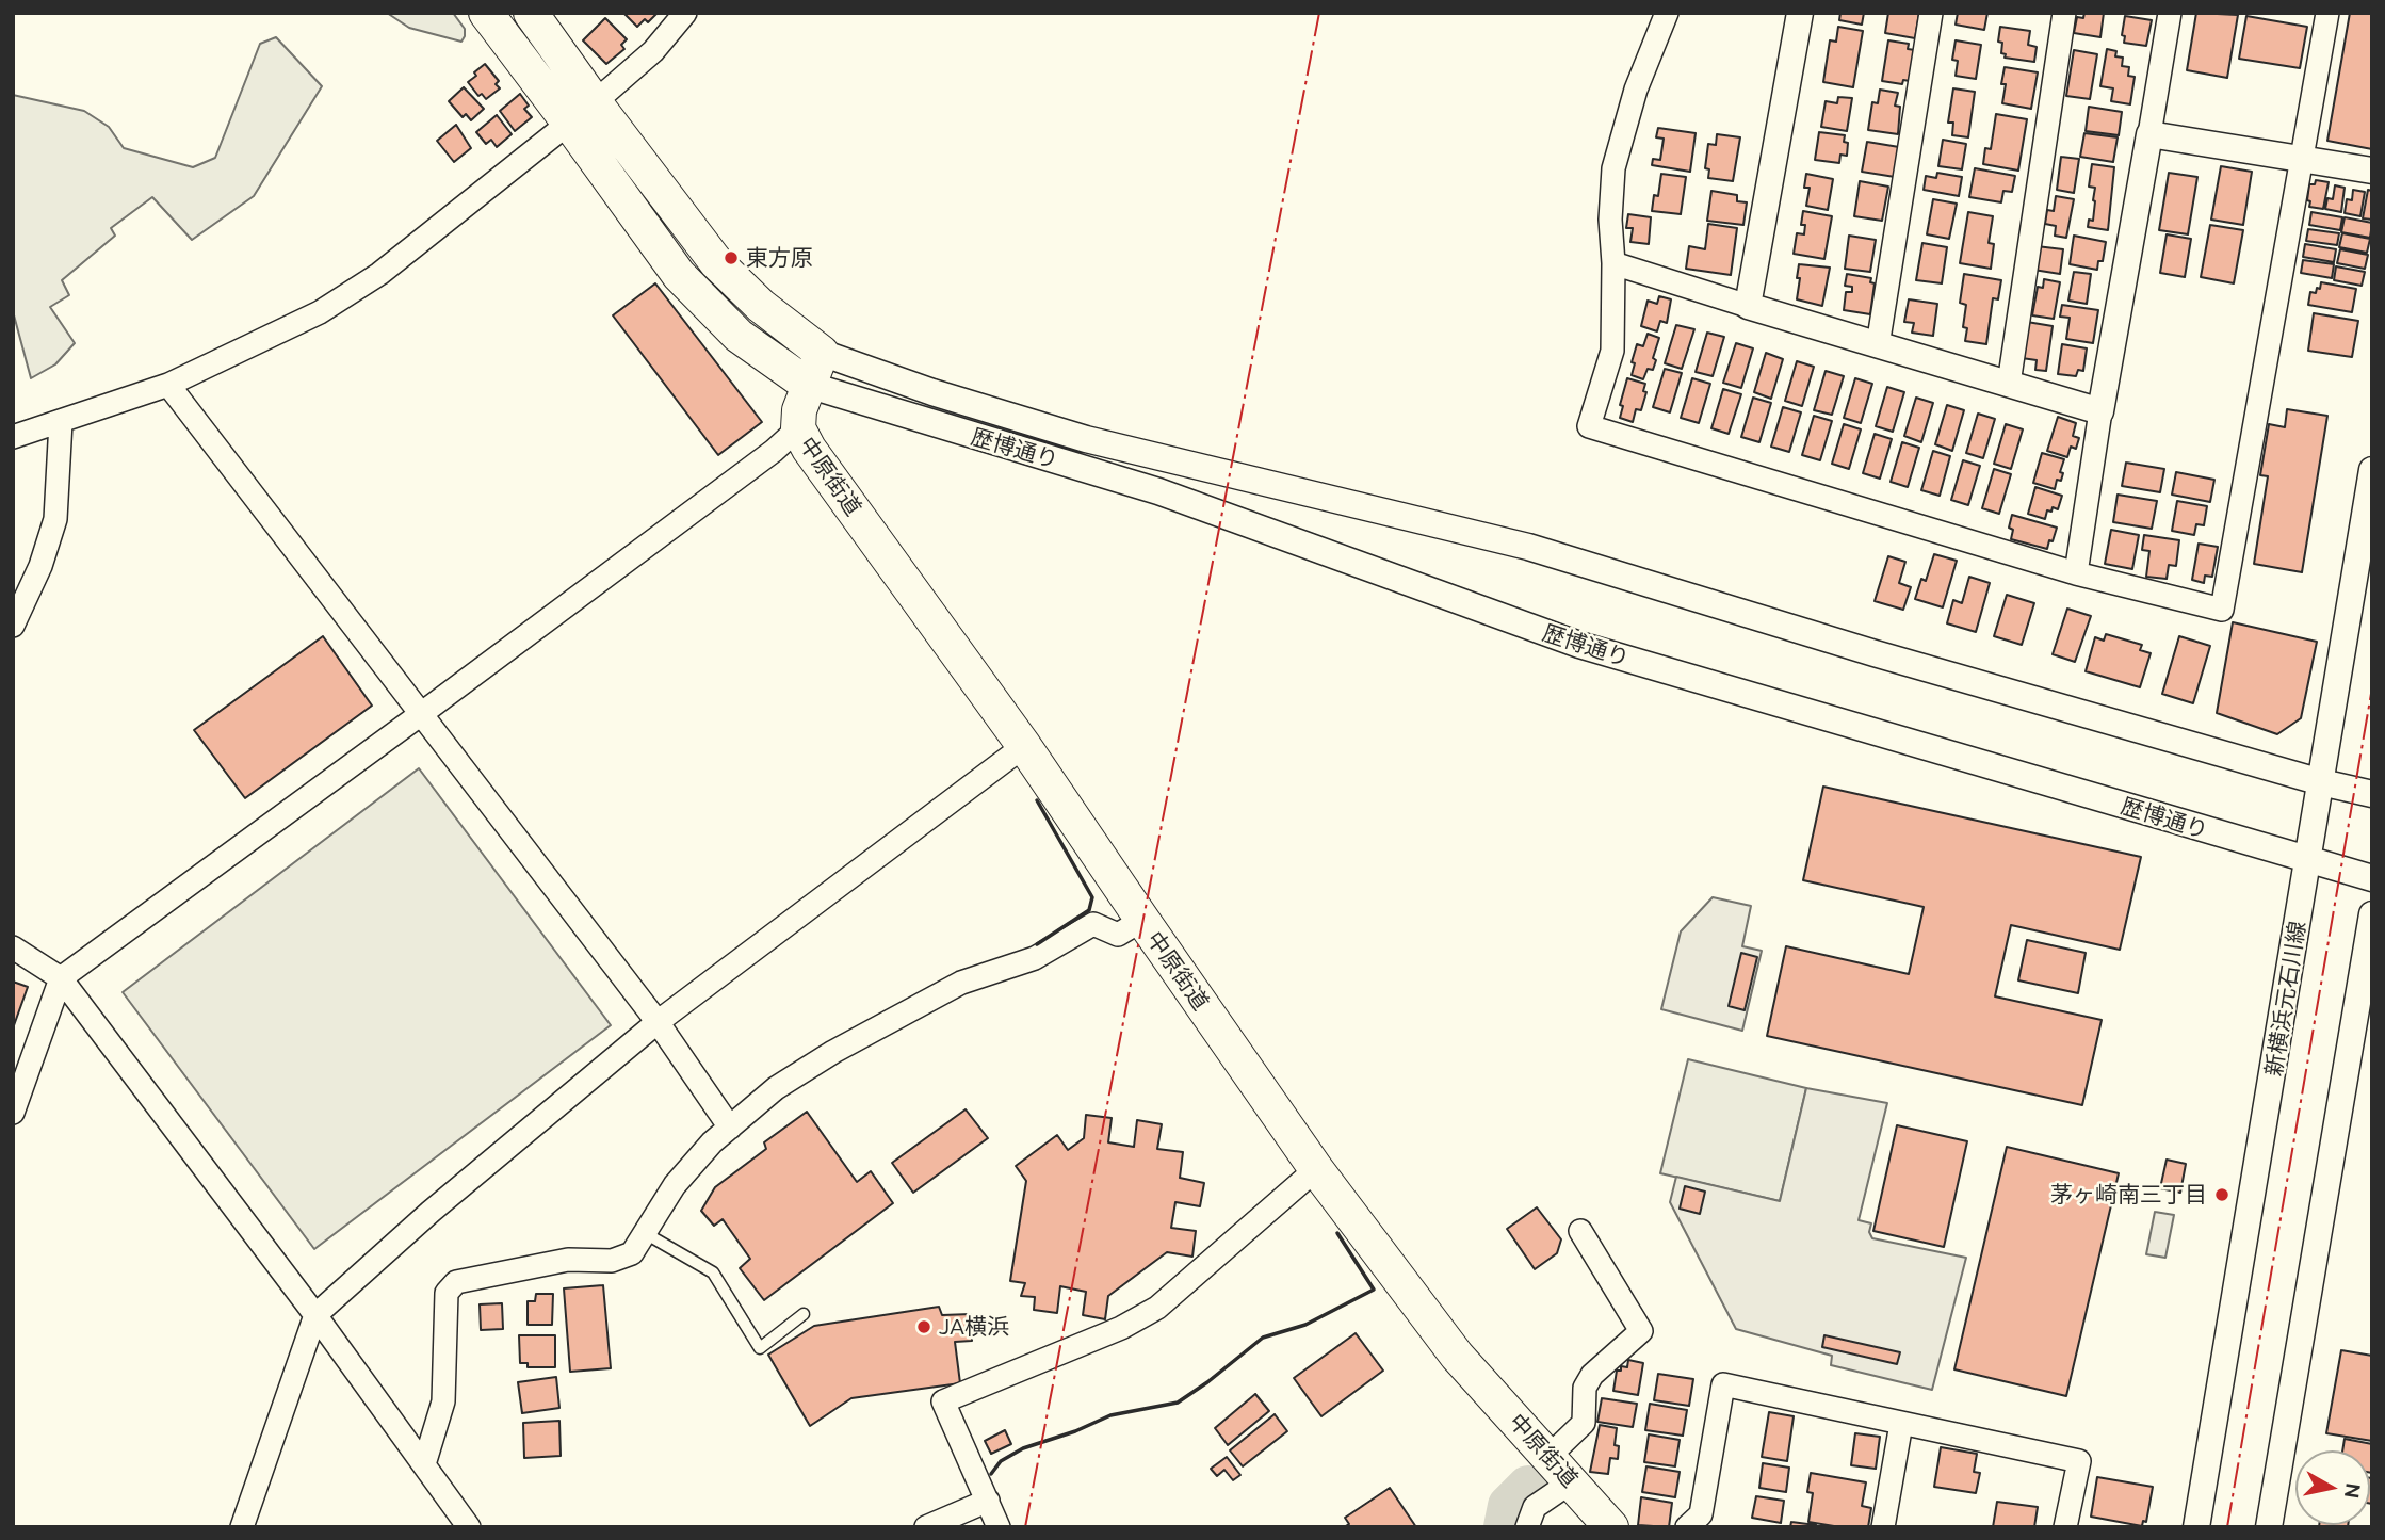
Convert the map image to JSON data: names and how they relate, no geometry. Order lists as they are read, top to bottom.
{
  "streets": {
    "main road": ["中原街道"],
    "street": ["歴博通り", "新横浜元石川線"]
  },
  "crossings": [
    ["歴博通り", "中原街道"],
    ["歴博通り", "新横浜元石川線"]
  ],
  "places": ["東方原", "茅ヶ崎南三丁目", "JA横浜"],
  "north": "right"
}
